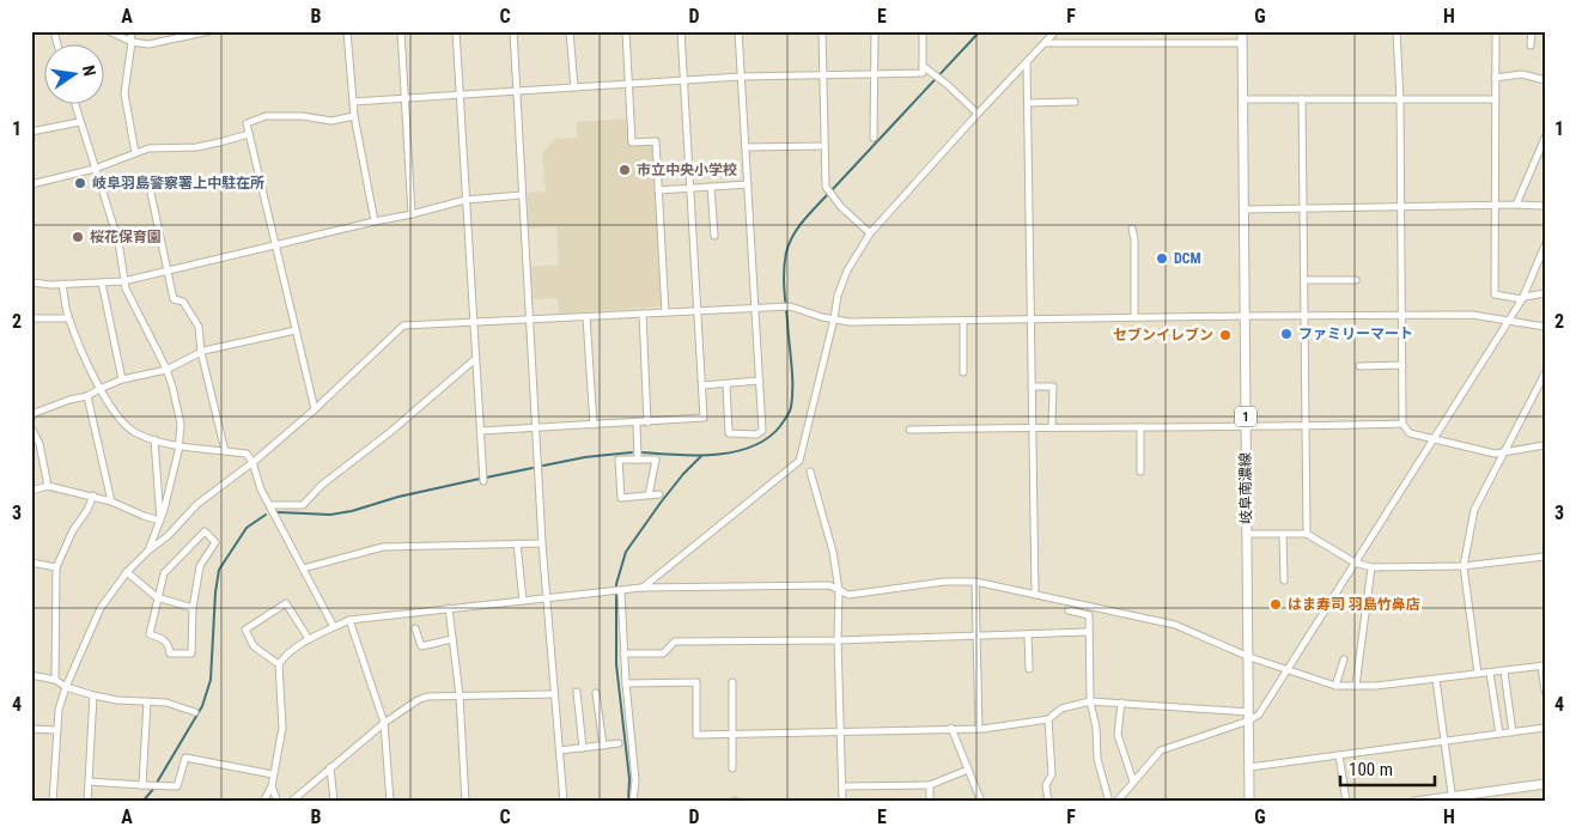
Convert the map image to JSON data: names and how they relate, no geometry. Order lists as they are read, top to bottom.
{
  "streets": {
    "main road": ["1", "岐阜南濃線"]
  },
  "places": [
    "市立中央小学校",
    "岐阜羽島警察署上中駐在所",
    "桜花保育園",
    "DCM",
    "ファミリーマート",
    "セブンイレブン",
    "はま寿司 羽島竹鼻店"
  ],
  "scale_bar": "100 m",
  "north": "right",
  "grid": {
    "columns": [
      "A",
      "B",
      "C",
      "D",
      "E",
      "F",
      "G",
      "H"
    ],
    "rows": [
      "1",
      "2",
      "3",
      "4"
    ]
  }
}
